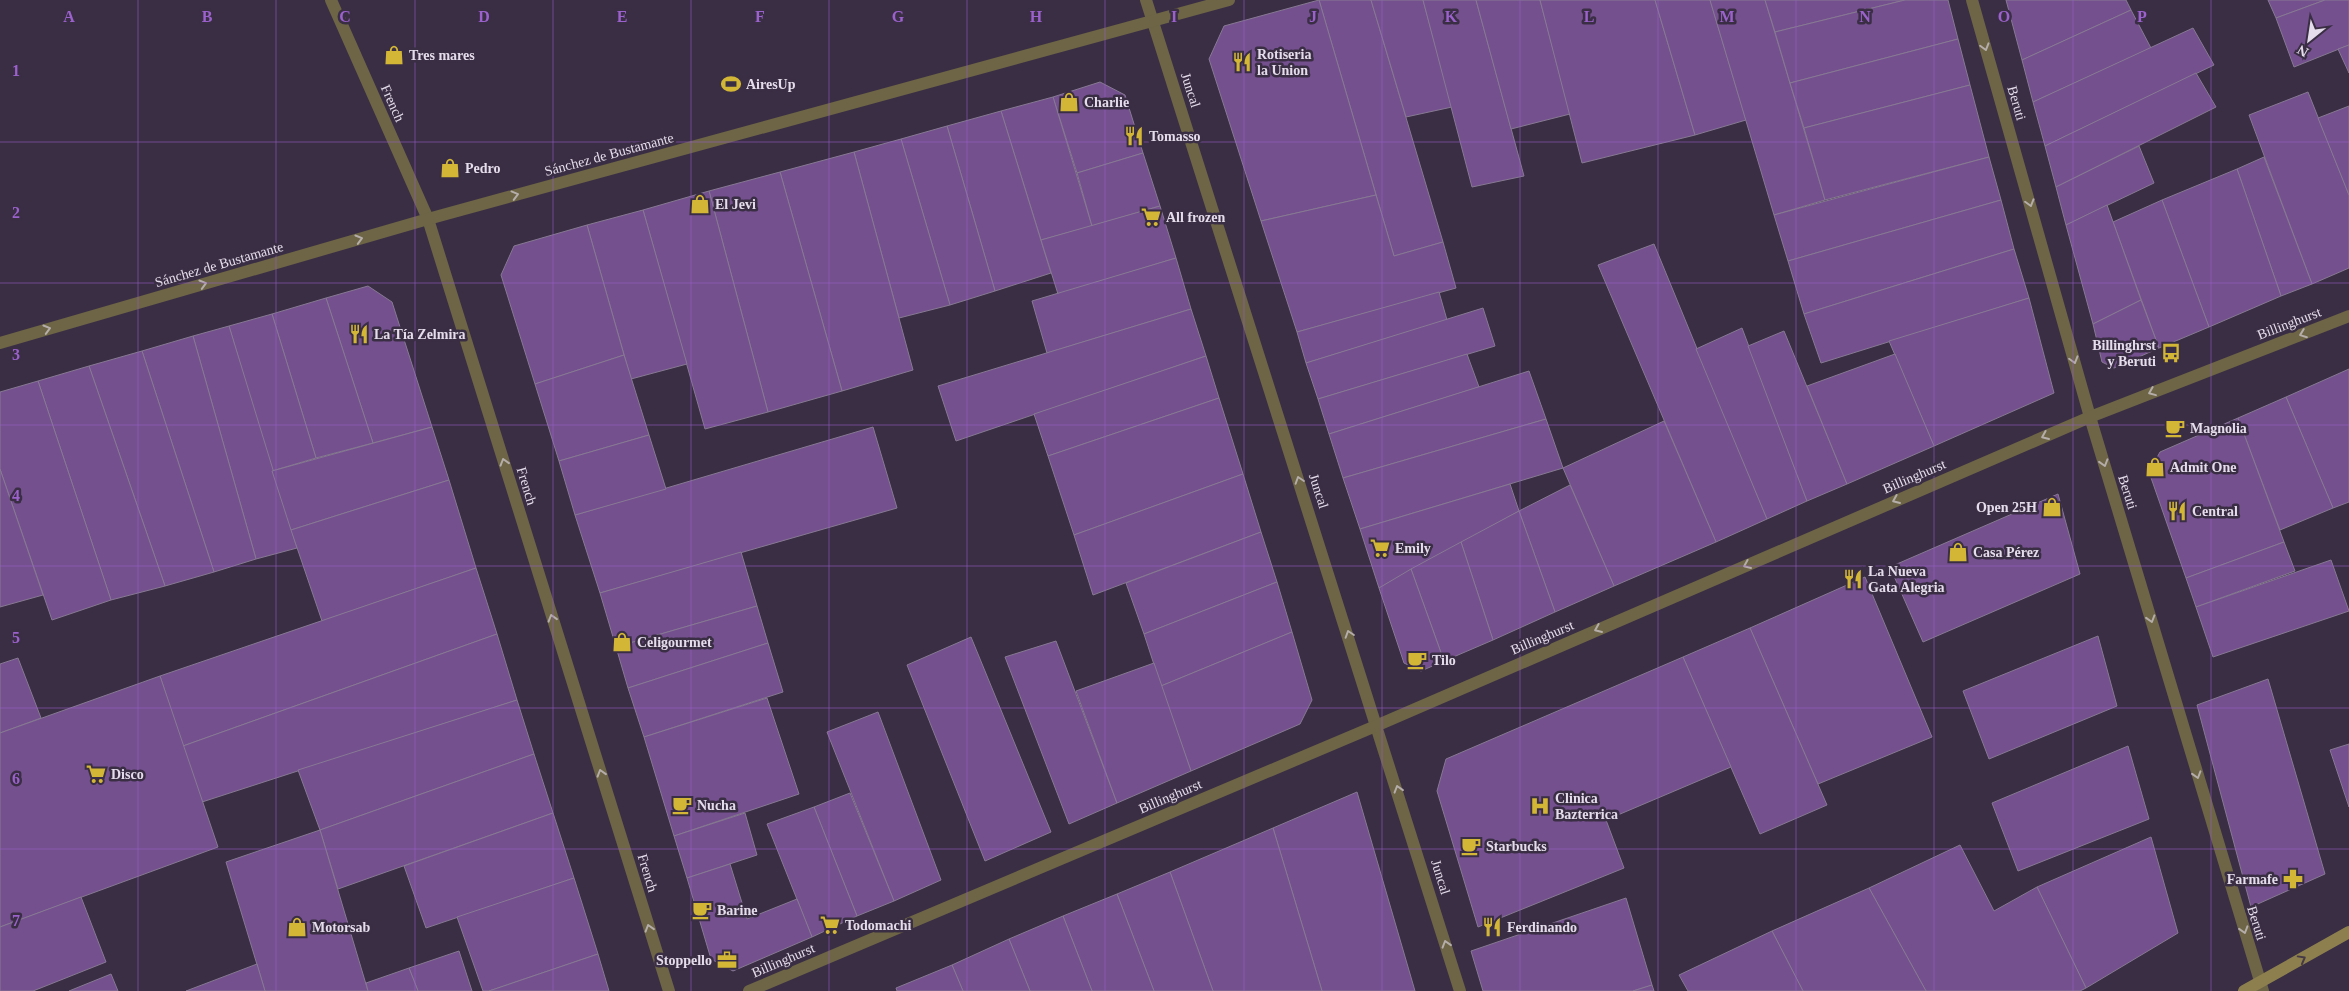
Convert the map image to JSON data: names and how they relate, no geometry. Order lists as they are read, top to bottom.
{
  "streets": {
    "street": [
      "Juncal",
      "French",
      "Beruti",
      "Sánchez de Bustamante",
      "Billinghurst"
    ]
  },
  "crossings": [
    ["Juncal", "Sánchez de Bustamante"],
    ["Juncal", "Billinghurst"],
    ["French", "Sánchez de Bustamante"],
    ["Beruti", "Billinghurst"]
  ],
  "one_way": [
    "Juncal",
    "French",
    "Beruti",
    "Sánchez de Bustamante",
    "Billinghurst"
  ],
  "places": {
    "shop": [
      "Tres mares",
      "Charlie",
      "Pedro",
      "El Jevi",
      "Admit One",
      "Open 25H",
      "Casa Pérez",
      "Celigourmet",
      "Motorsab"
    ],
    "restaurant": [
      "Rotiseria la Union",
      "Tomasso",
      "La Tía Zelmira",
      "Central",
      "La Nueva Gata Alegria",
      "Ferdinando"
    ],
    "sports": ["AiresUp"],
    "supermarket": [
      "All frozen",
      "Emily",
      "Disco",
      "Todomachi"
    ],
    "bus stop": ["Billinghrst y Beruti"],
    "cafe": [
      "Magnolia",
      "Tilo",
      "Nucha",
      "Starbucks",
      "Barine"
    ],
    "hospital": ["Clinica Bazterrica"],
    "pharmacy": ["Farmafe"],
    "office": ["Stoppello"]
  },
  "north": "bottom left",
  "grid": {
    "columns": [
      "A",
      "B",
      "C",
      "D",
      "E",
      "F",
      "G",
      "H",
      "I",
      "J",
      "K",
      "L",
      "M",
      "N",
      "O",
      "P"
    ],
    "rows": [
      "1",
      "2",
      "3",
      "4",
      "5",
      "6",
      "7"
    ]
  }
}
